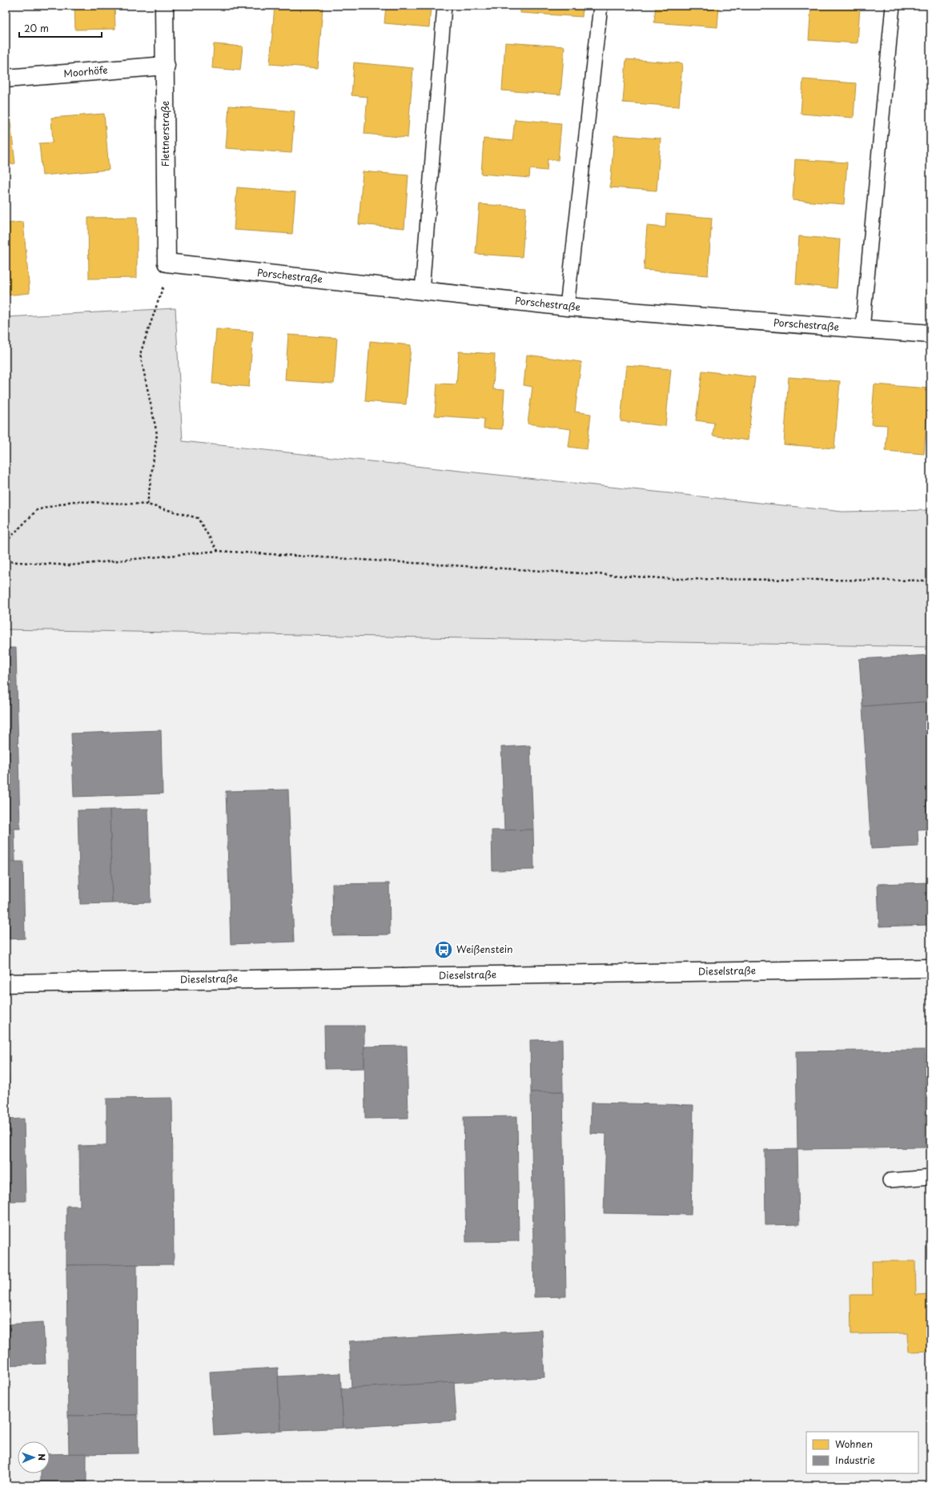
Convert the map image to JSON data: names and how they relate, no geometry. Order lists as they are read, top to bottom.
{
  "streets": {
    "street": [
      "Moorhöfe",
      "Flettnerstraße",
      "Porschestraße",
      "Dieselstraße"
    ]
  },
  "crossings": [
    ["Moorhöfe", "Flettnerstraße"],
    ["Flettnerstraße", "Porschestraße"]
  ],
  "places": {
    "bus stop": ["Weißenstein"]
  },
  "legend": ["Wohnen", "Industrie"],
  "scale_bar": "20 m",
  "north": "right"
}
